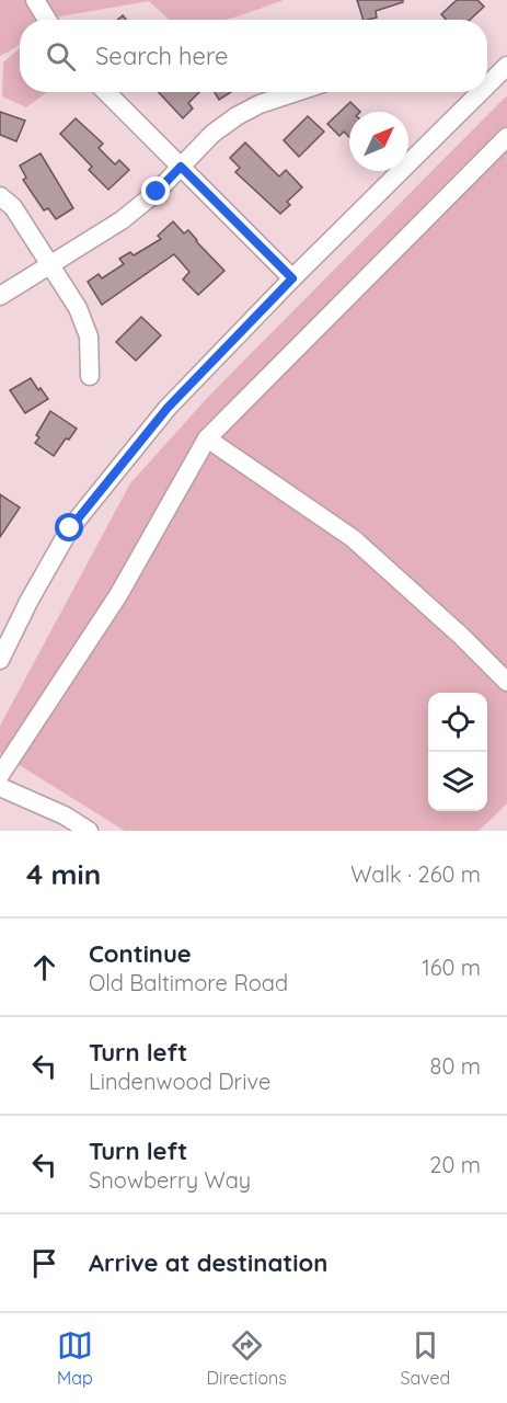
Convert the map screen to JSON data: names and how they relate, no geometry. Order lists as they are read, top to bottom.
{
  "north": "top right",
  "page": {
    "search": "Search here",
    "heading": ["4 min", "Walk · 260 m"],
    "list": [
      ["Continue", "Old Baltimore Road", "160 m"],
      ["Turn left", "Lindenwood Drive", "80 m"],
      ["Turn left", "Snowberry Way", "20 m"],
      "Arrive at destination"
    ],
    "nav": ["Map", "Directions", "Saved"]
  }
}
